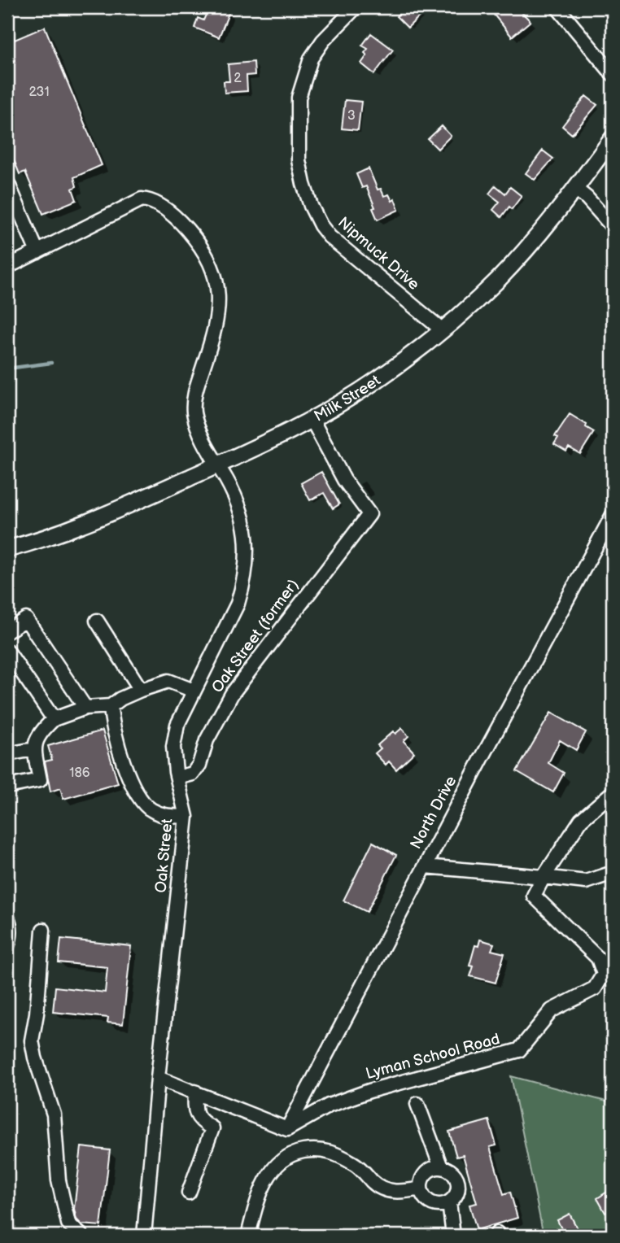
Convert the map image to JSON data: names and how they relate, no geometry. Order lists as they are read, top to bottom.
{
  "streets": {
    "main road": ["Milk Street"],
    "street": [
      "Nipmuck Drive",
      "Oak Street (former)",
      "North Drive",
      "Oak Street",
      "Lyman School Road"
    ]
  },
  "crossings": [
    ["Nipmuck Drive", "Milk Street"],
    ["Milk Street", "Oak Street (former)"],
    ["Milk Street", "Oak Street"],
    ["Oak Street (former)", "Oak Street"],
    ["North Drive", "Lyman School Road"]
  ],
  "house_numbers": [
    "2",
    "231",
    "3",
    "186"
  ]
}
